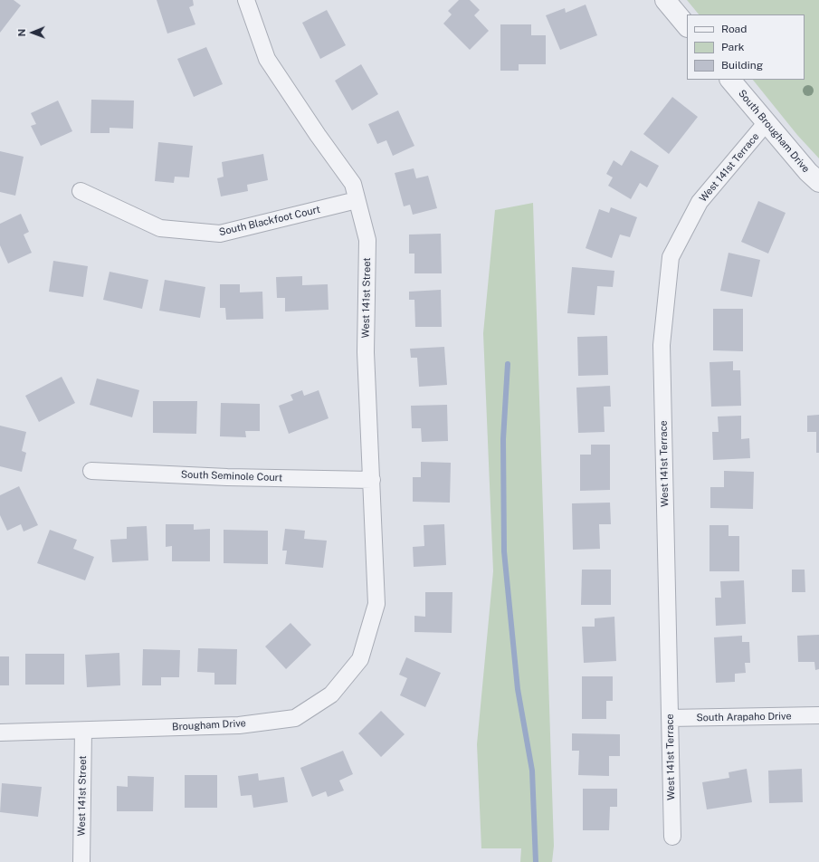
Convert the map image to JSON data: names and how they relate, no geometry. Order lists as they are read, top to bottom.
{
  "streets": {
    "street": [
      "South Brougham Drive",
      "West 141st Terrace",
      "South Blackfoot Court",
      "West 141st Street",
      "South Seminole Court",
      "South Arapaho Drive",
      "Brougham Drive"
    ]
  },
  "crossings": [
    ["South Brougham Drive", "West 141st Terrace"],
    ["West 141st Terrace", "South Arapaho Drive"],
    ["South Blackfoot Court", "West 141st Street"],
    ["West 141st Street", "South Seminole Court"],
    ["West 141st Street", "Brougham Drive"]
  ],
  "legend": ["Road", "Park", "Building"],
  "north": "left"
}
